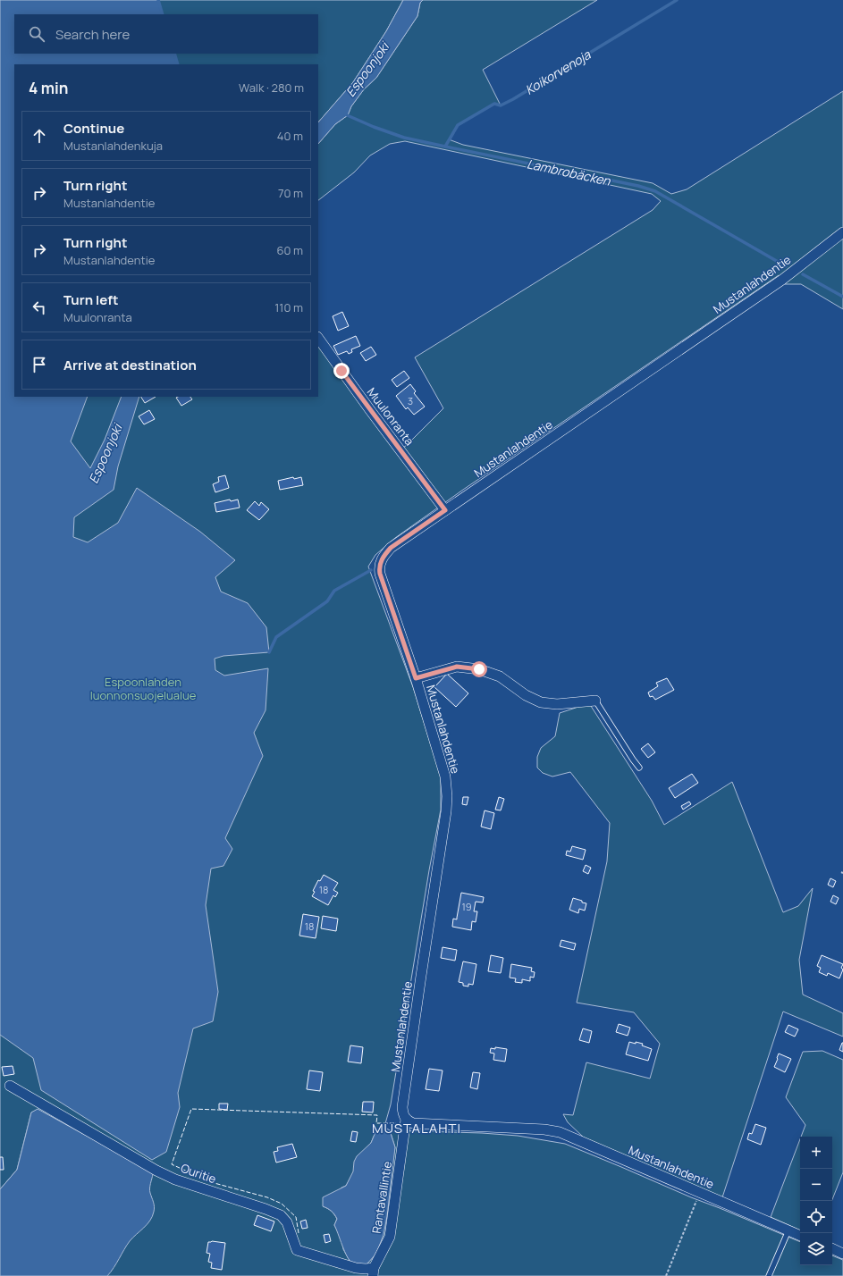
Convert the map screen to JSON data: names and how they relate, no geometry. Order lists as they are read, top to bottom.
{
  "streets": {
    "street": [
      "Mustanlahdentie",
      "Muulonranta",
      "Ouritie",
      "Rantavallintie"
    ]
  },
  "crossings": [
    ["Mustanlahdentie", "Muulonranta"],
    ["Mustanlahdentie", "Rantavallintie"],
    ["Ouritie", "Rantavallintie"]
  ],
  "districts": ["MUSTALAHTI"],
  "water": ["Espoonjoki", "Koikorvenoja", "Lambrobäcken"],
  "parks": ["Espoonlahden luonnonsuojelualue"],
  "house_numbers": [
    "3",
    "18",
    "19",
    "18"
  ],
  "page": {
    "search": "Search here",
    "heading": ["4 min", "Walk · 280 m"],
    "list": [
      ["Continue", "Mustanlahdenkuja", "40 m"],
      ["Turn right", "Mustanlahdentie", "70 m"],
      ["Turn right", "Mustanlahdentie", "60 m"],
      ["Turn left", "Muulonranta", "110 m"],
      "Arrive at destination"
    ],
    "map_buttons": ["+", "−"]
  }
}
